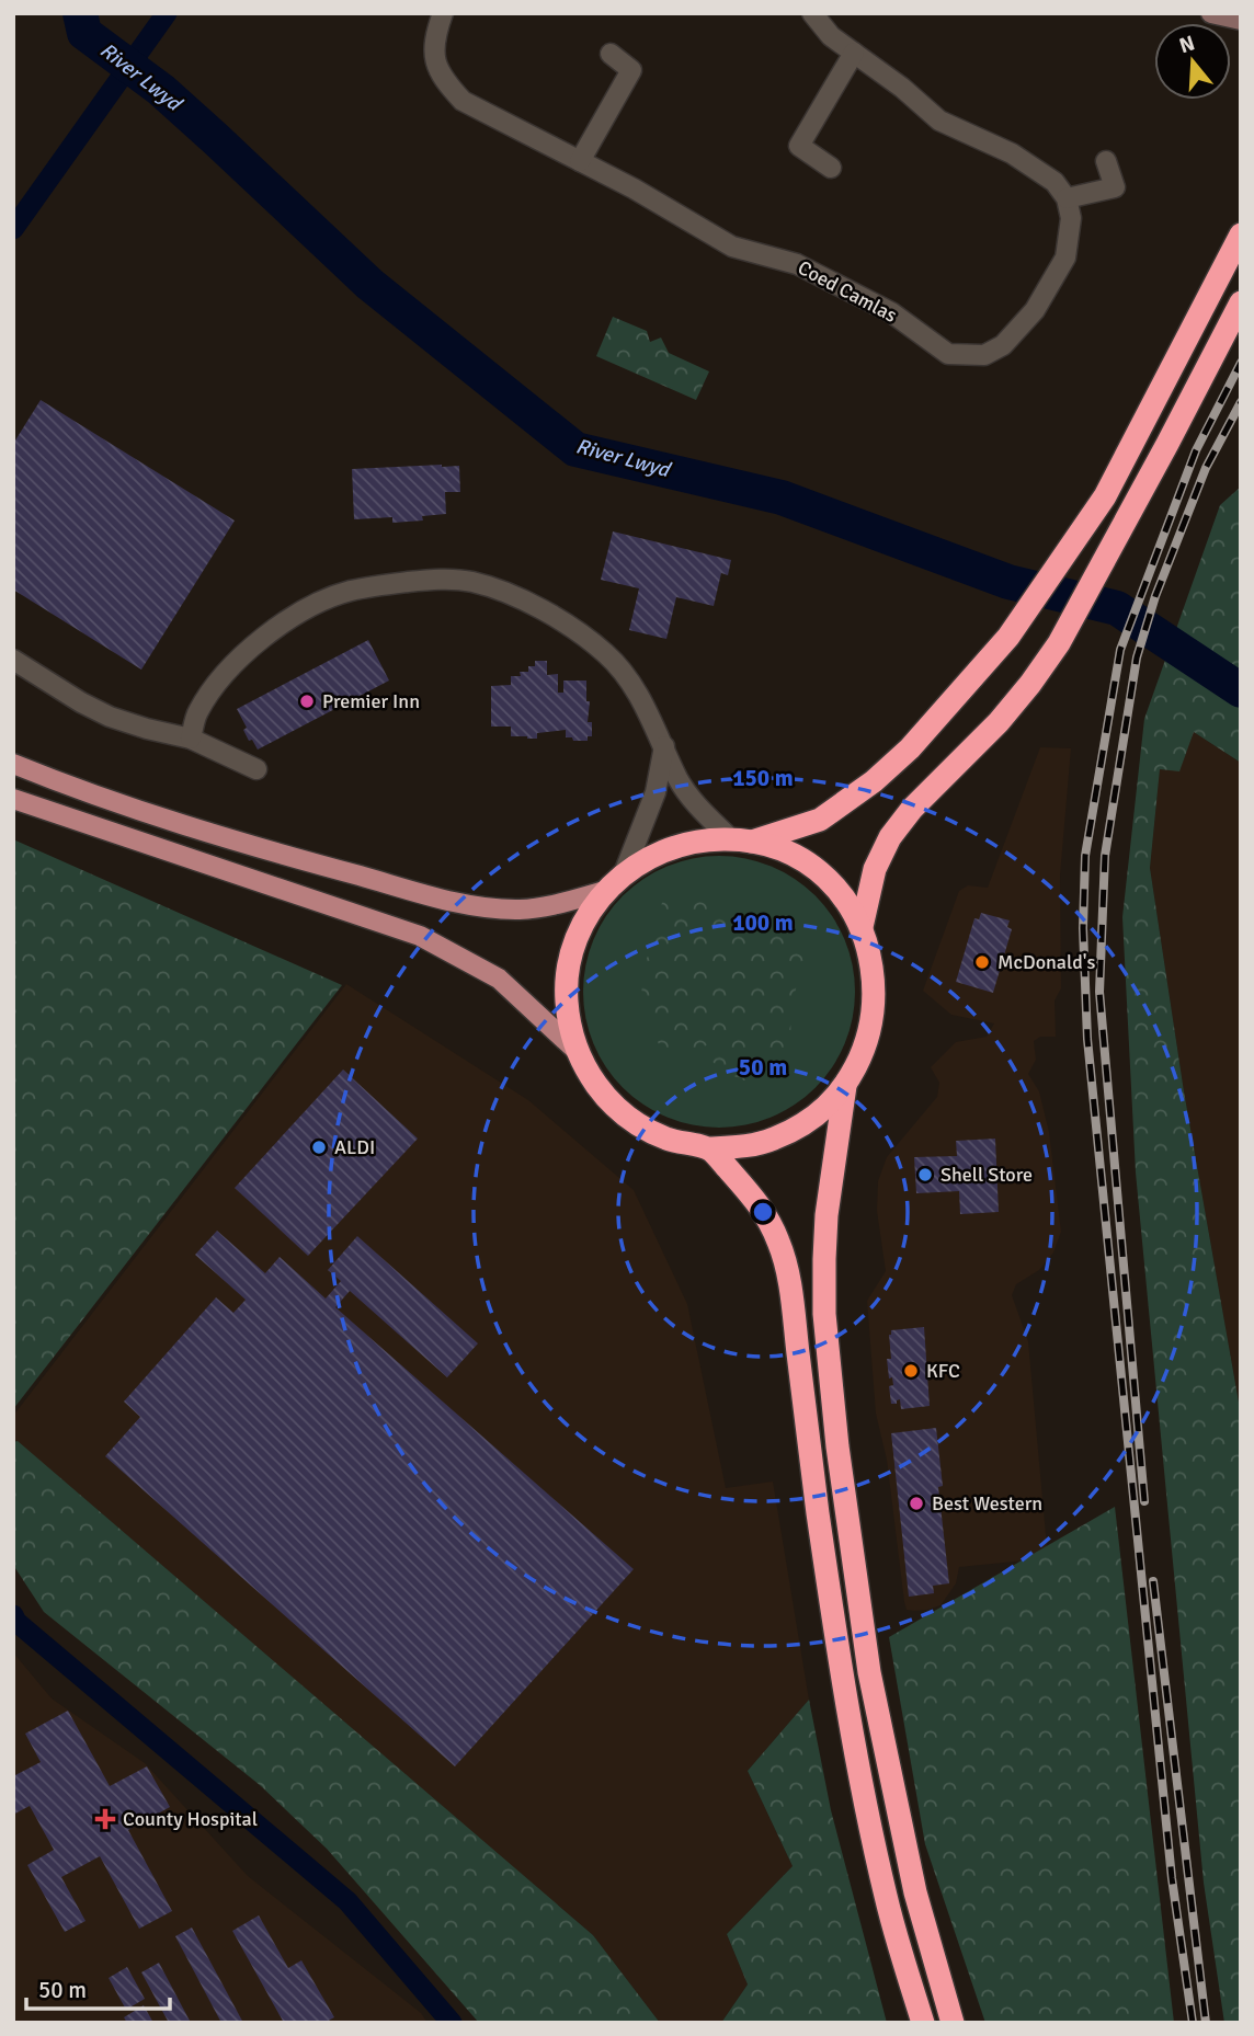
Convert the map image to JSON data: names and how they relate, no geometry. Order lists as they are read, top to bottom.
{
  "streets": {
    "street": ["Coed Camlas"]
  },
  "water": ["River Lwyd"],
  "places": {
    "other": [
      "Premier Inn",
      "McDonald's",
      "ALDI",
      "Shell Store",
      "KFC",
      "Best Western"
    ],
    "health": ["County Hospital"]
  },
  "scale_bar": "50 m",
  "north": "top",
  "rings": ["150 m", "100 m", "50 m"]
}
